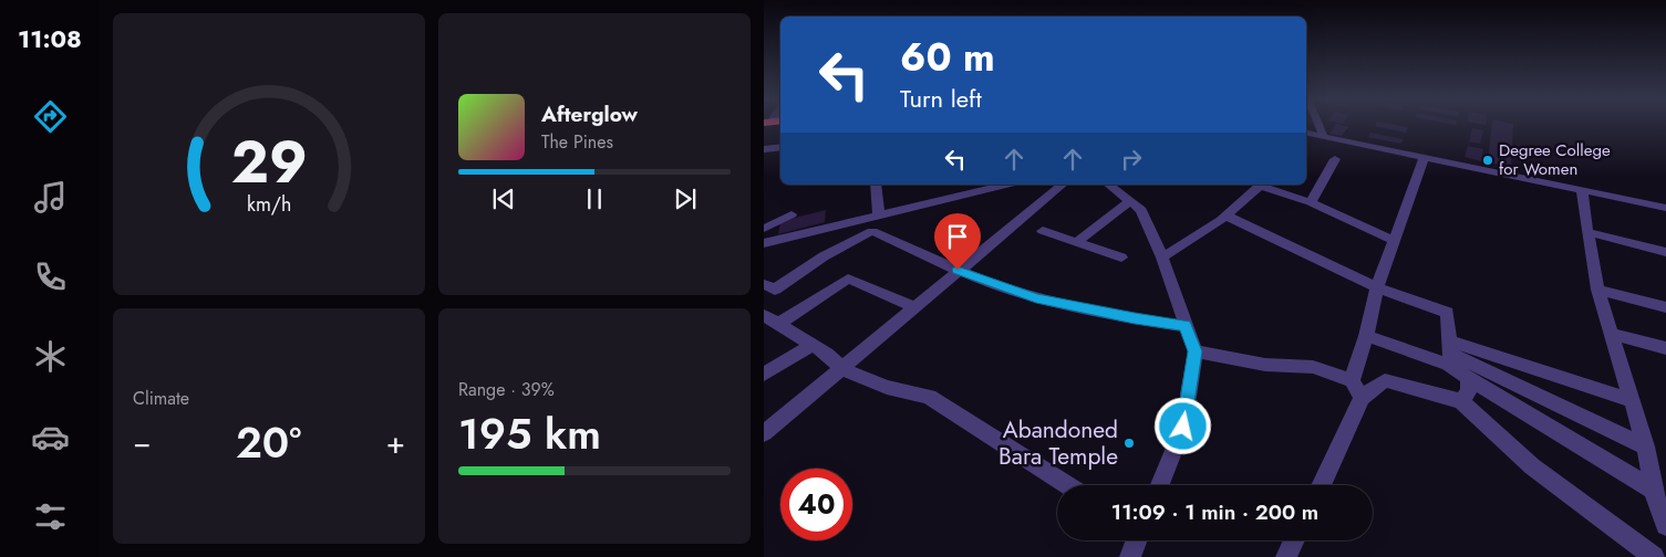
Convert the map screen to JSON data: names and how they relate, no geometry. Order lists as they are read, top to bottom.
{
  "places": ["Degree College for Women", "Abandoned Bara Temple"],
  "page": {
    "tabs": "11:08",
    "turn": ["60 m", "Turn left"],
    "song": ["Afterglow", "The Pines"],
    "tile": [
      "Climate",
      ["Range · 39%", "195 km"]
    ],
    "heat": ["−", "20°", "+"],
    "limit": "40",
    "trip": "11:09 · 1 min · 200 m",
    "gauge": ["29", "km/h"]
  }
}
